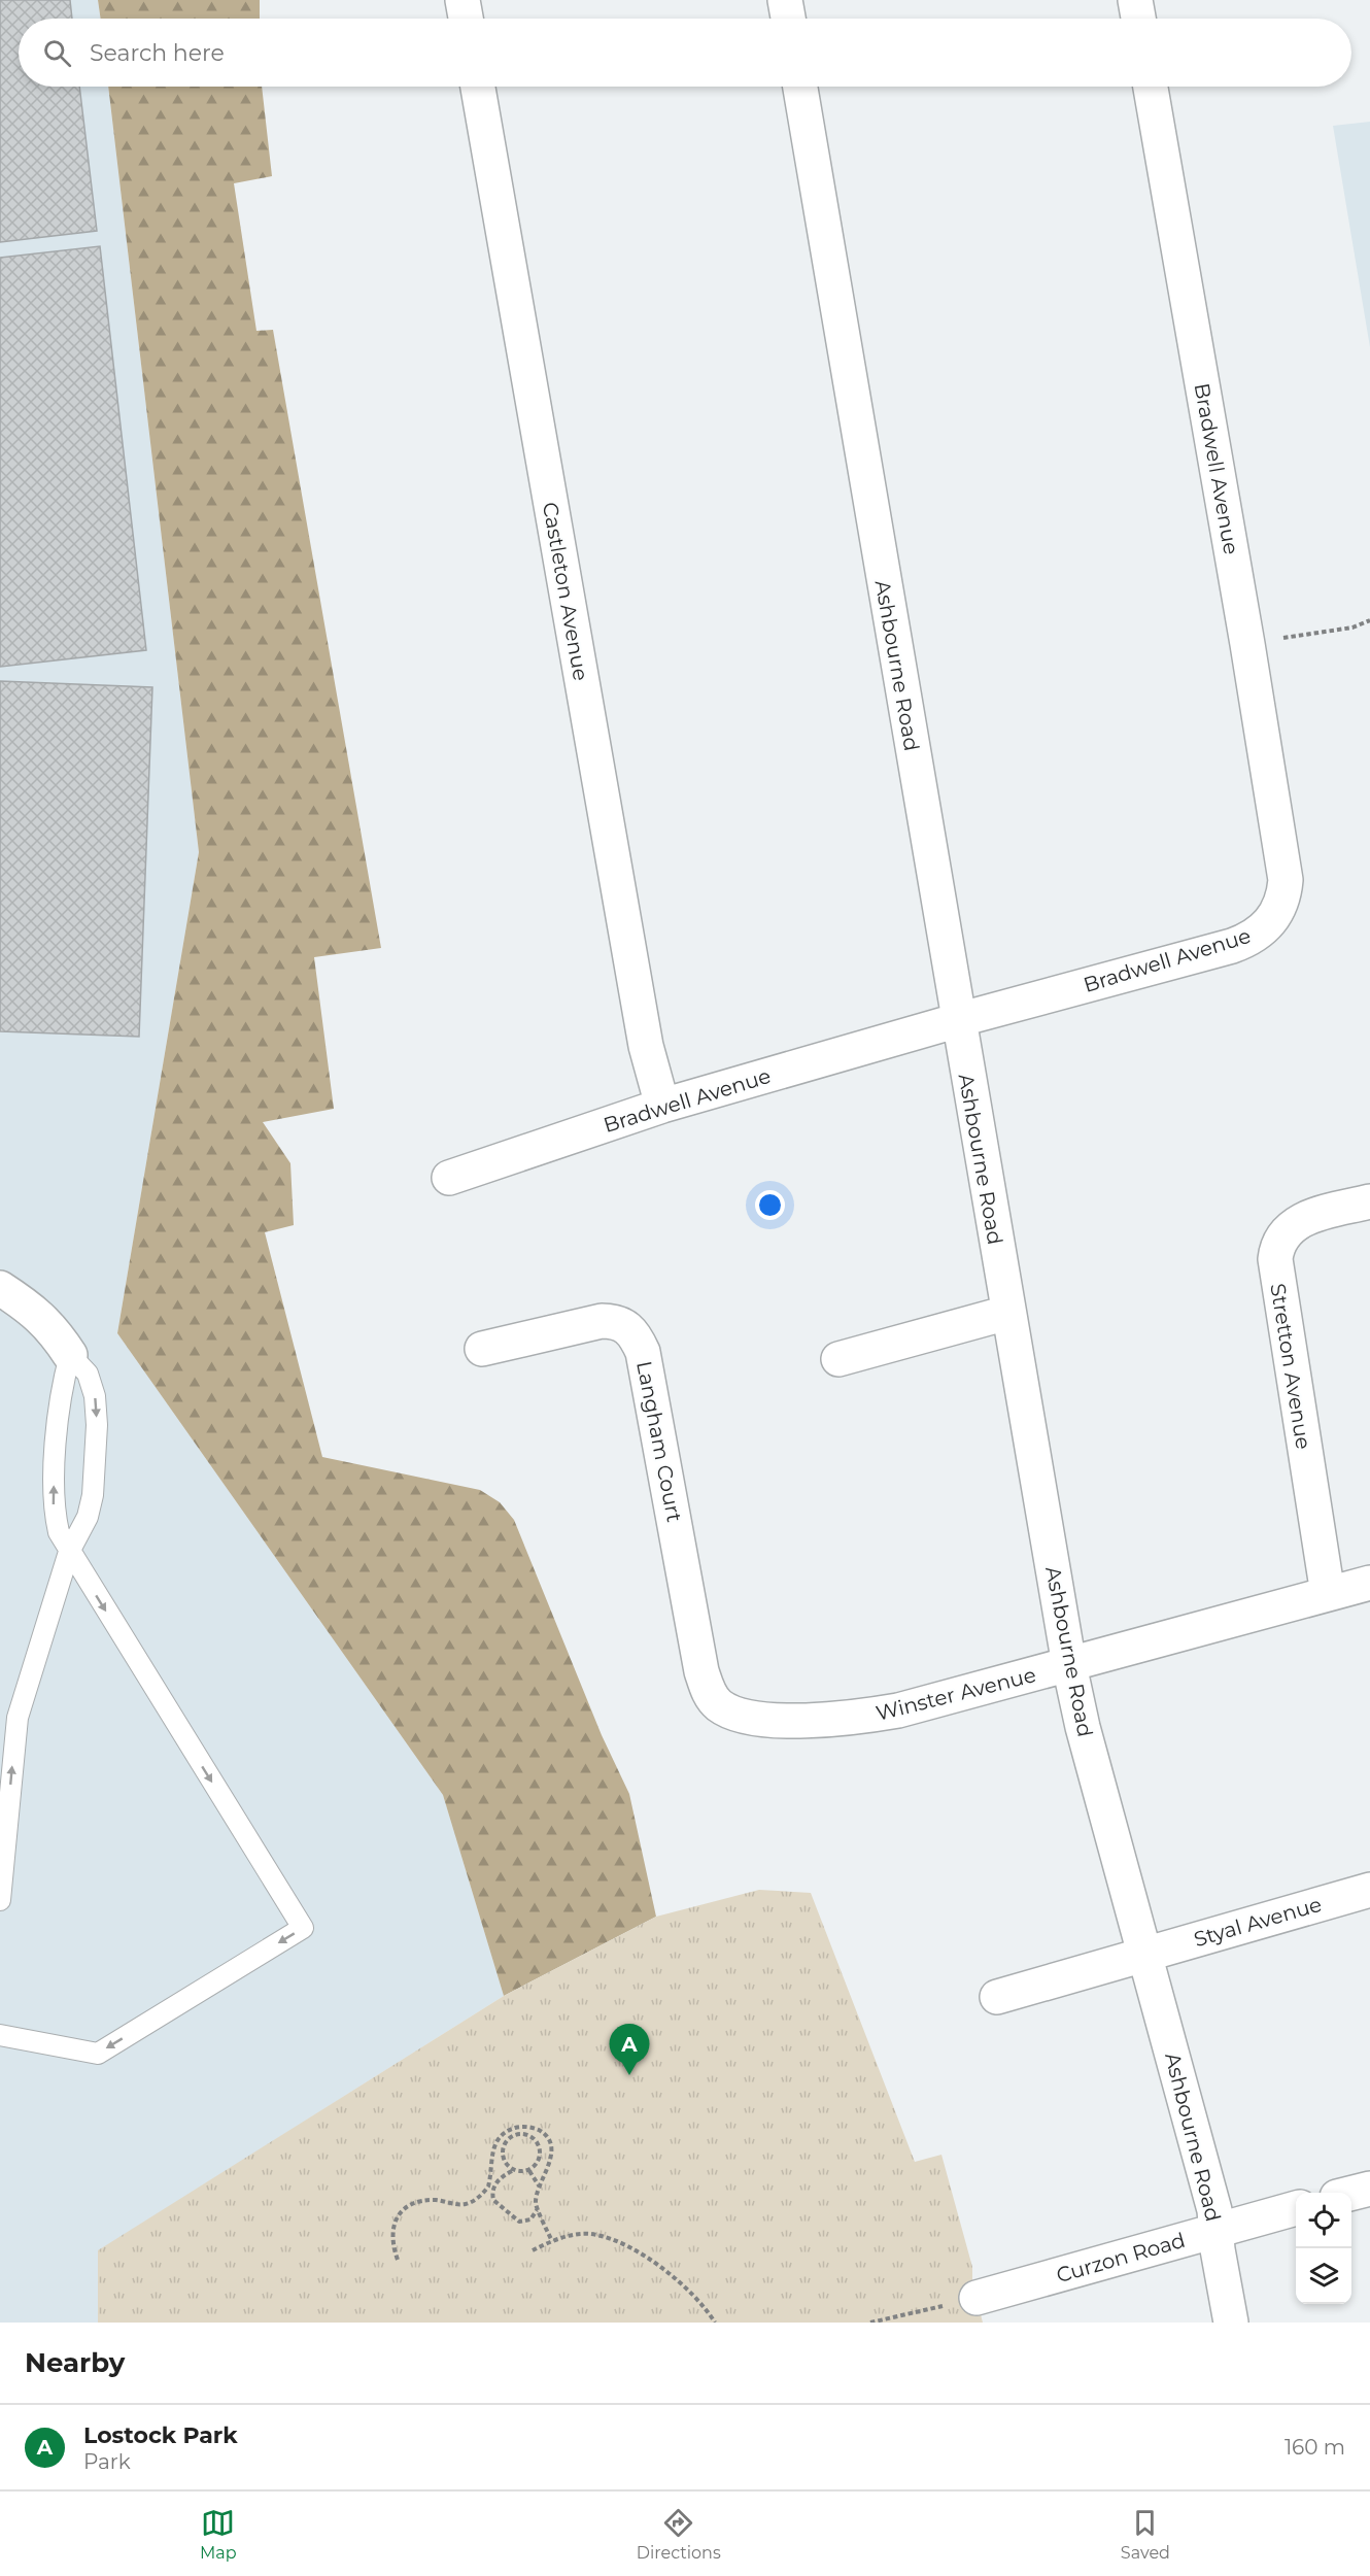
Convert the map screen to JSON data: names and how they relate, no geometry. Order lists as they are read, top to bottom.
{
  "streets": {
    "street": [
      "Bradwell Avenue",
      "Castleton Avenue",
      "Ashbourne Road",
      "Stretton Avenue",
      "Langham Court",
      "Winster Avenue",
      "Styal Avenue",
      "Curzon Road"
    ]
  },
  "crossings": [
    ["Bradwell Avenue", "Castleton Avenue"],
    ["Bradwell Avenue", "Ashbourne Road"],
    ["Ashbourne Road", "Winster Avenue"],
    ["Ashbourne Road", "Styal Avenue"],
    ["Ashbourne Road", "Curzon Road"],
    ["Stretton Avenue", "Winster Avenue"],
    ["Langham Court", "Winster Avenue"]
  ],
  "page": {
    "search": "Search here",
    "pins": "A",
    "heading": "Nearby",
    "list": [
      {
        "mark": "A",
        "name": "Lostock Park",
        "note": "Park",
        "value": "160 m"
      }
    ],
    "nav": ["Map", "Directions", "Saved"]
  }
}
